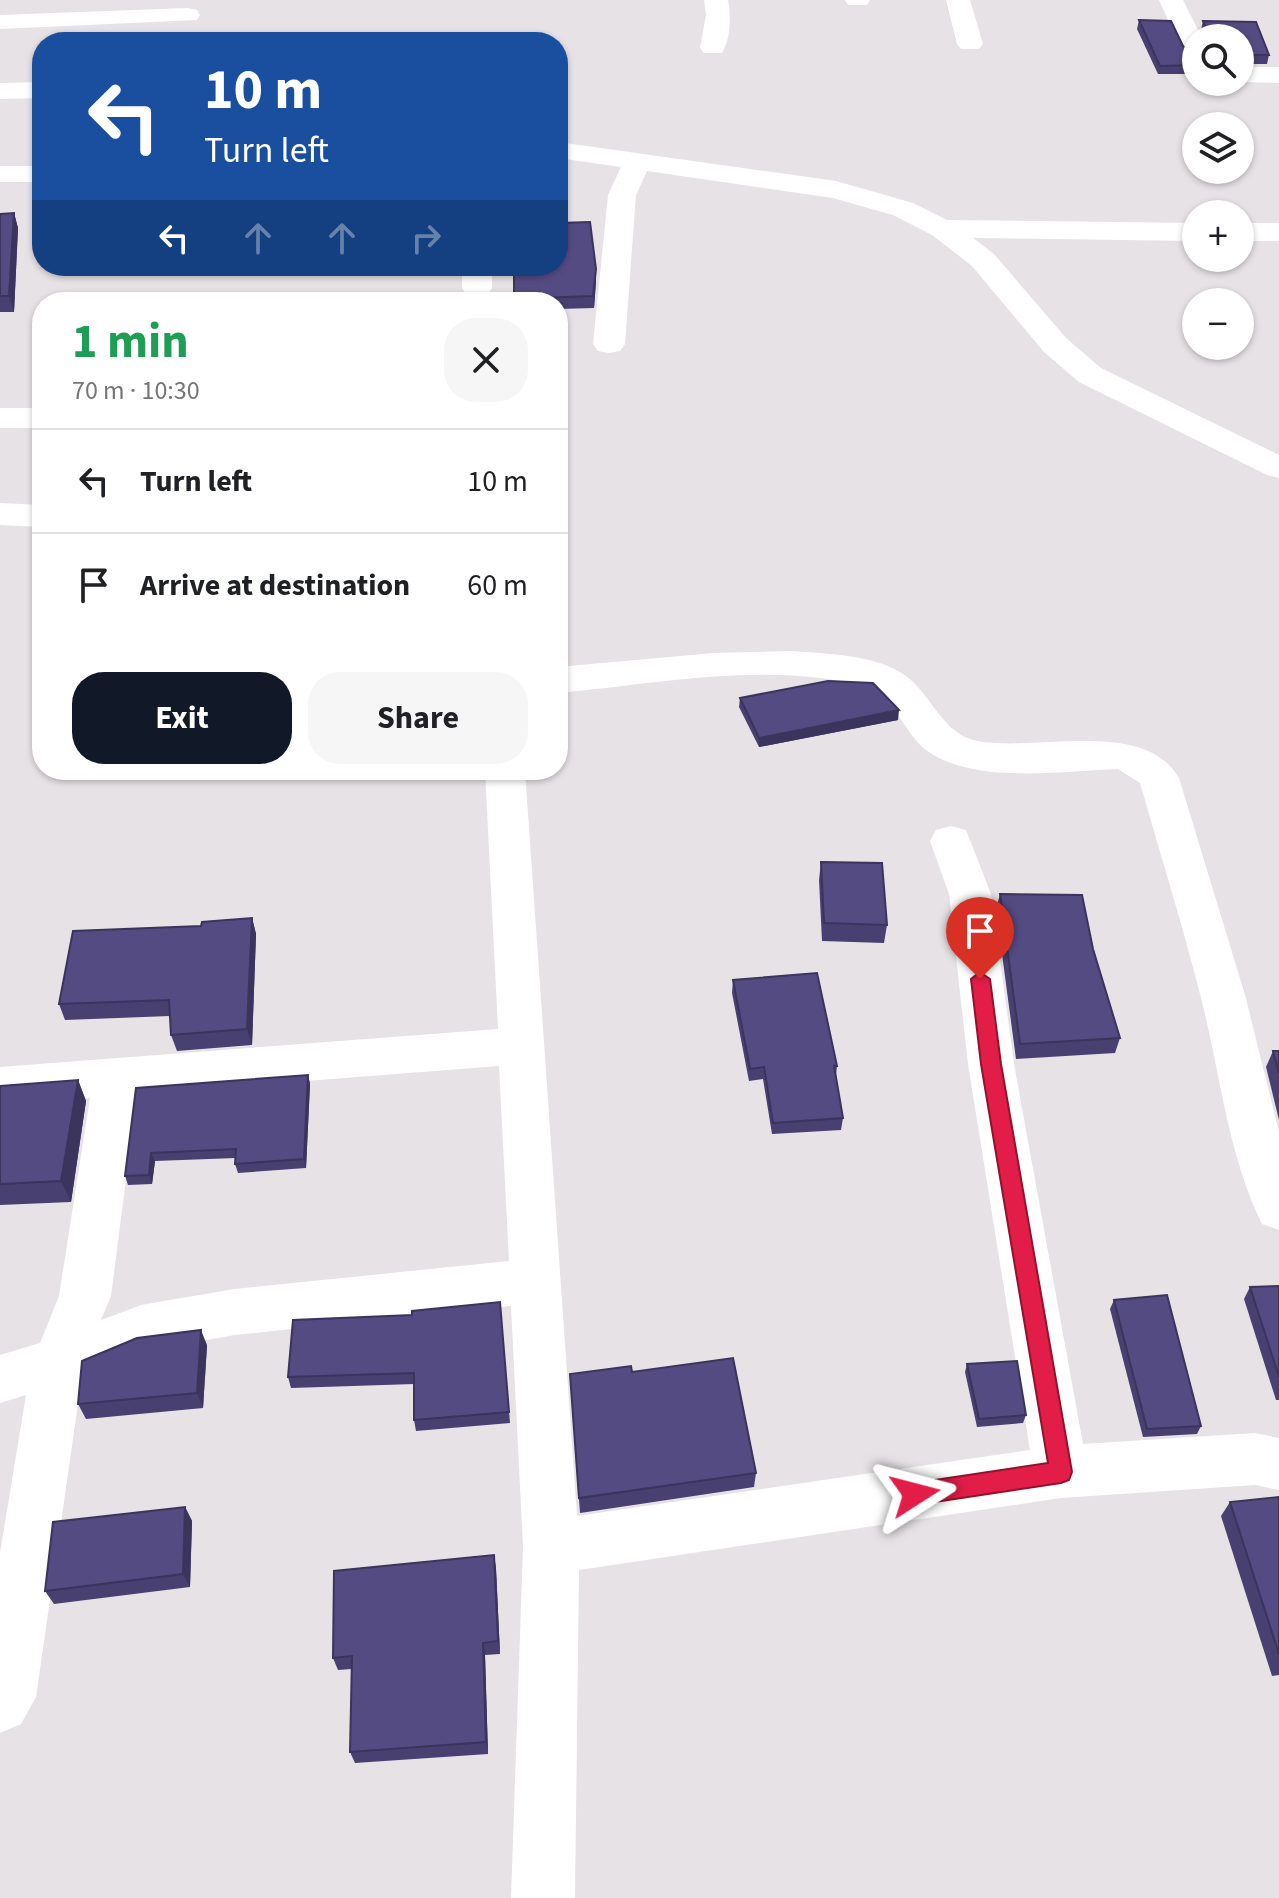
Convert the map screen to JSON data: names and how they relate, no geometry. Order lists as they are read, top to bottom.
{
  "page": {
    "map_buttons": ["+", "−"],
    "turn": ["10 m", "Turn left"],
    "heading": ["1 min", "70 m · 10:30"],
    "list": [
      {
        "name": "Turn left",
        "value": "10 m"
      },
      {
        "name": "Arrive at destination",
        "value": "60 m"
      }
    ],
    "buttons": ["Exit", "Share"]
  }
}
